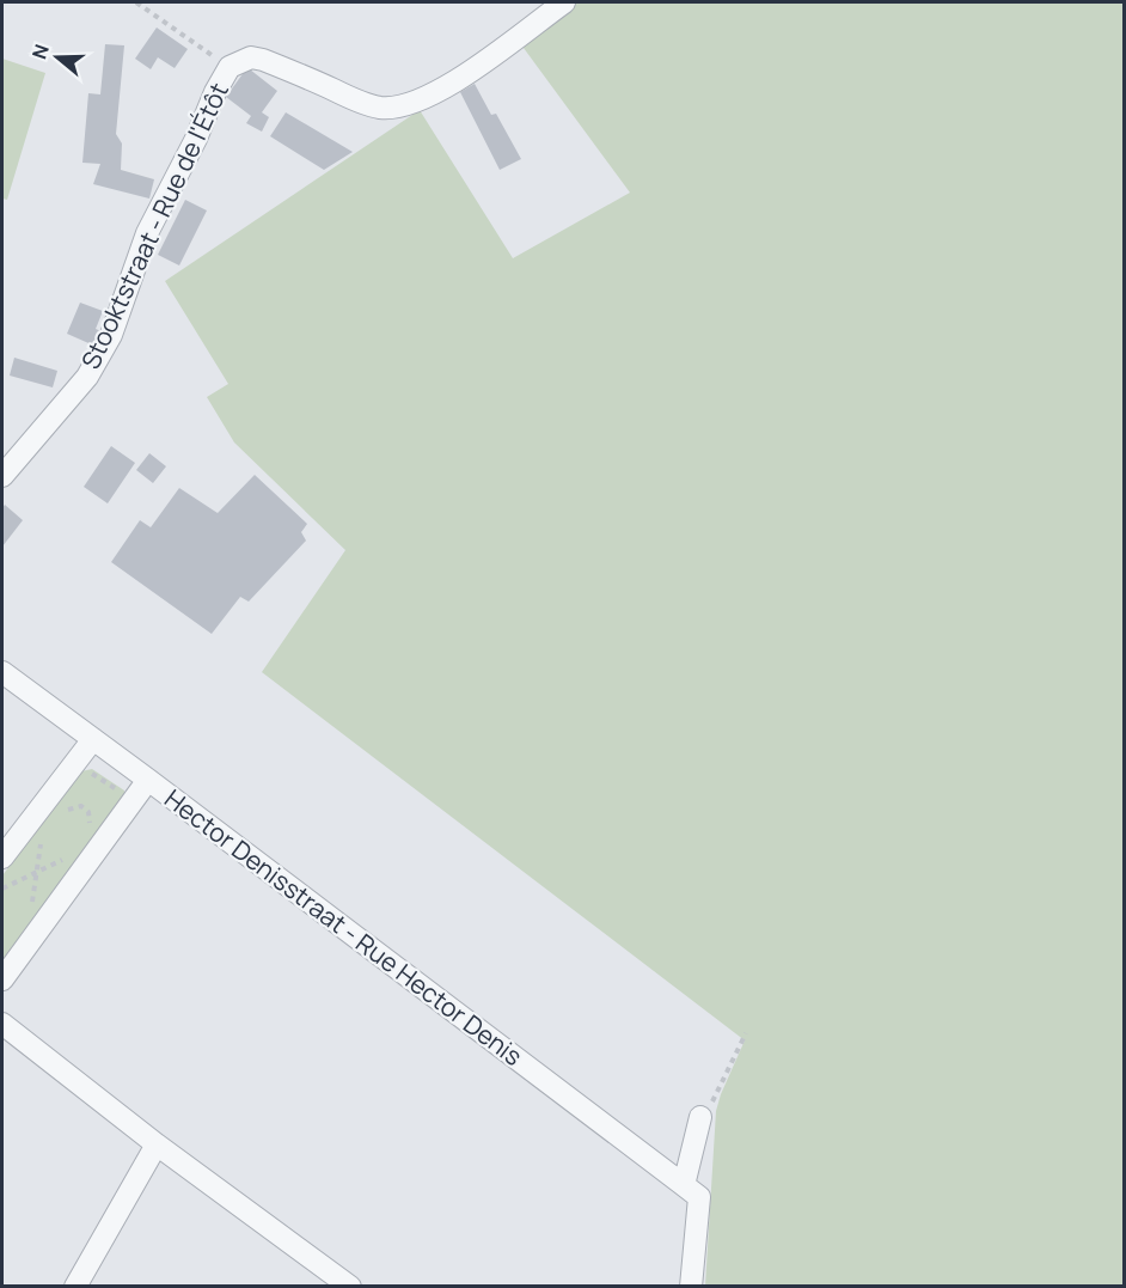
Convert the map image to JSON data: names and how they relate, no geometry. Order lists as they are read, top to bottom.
{
  "streets": {
    "street": ["Stooktstraat - Rue de l'Étôt", "Hector Denisstraat - Rue Hector Denis"]
  },
  "north": "left"
}
